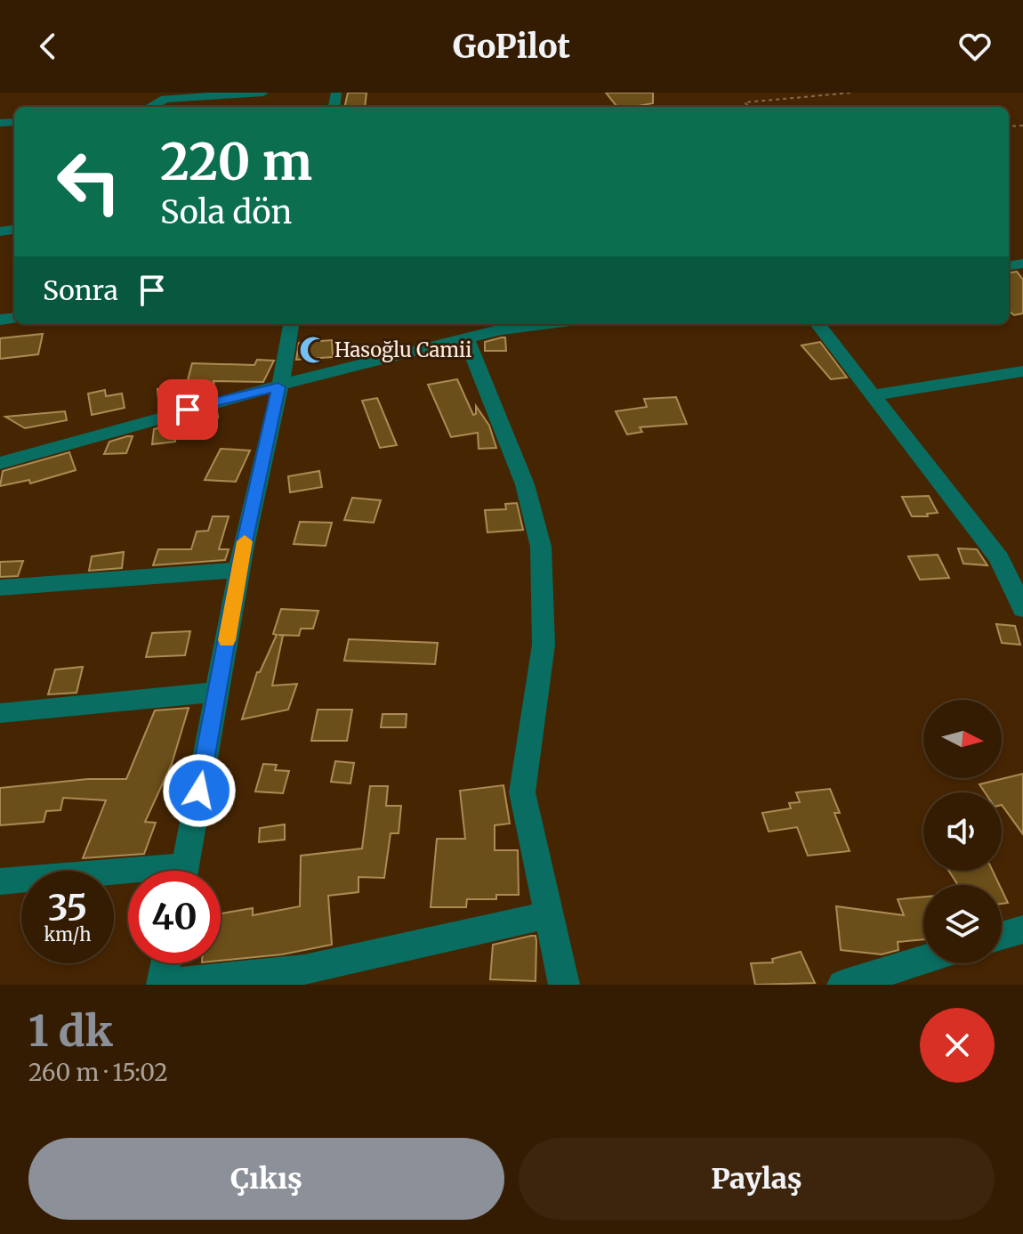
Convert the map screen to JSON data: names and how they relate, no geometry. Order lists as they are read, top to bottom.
{
  "places": {
    "mosque": ["Hasoğlu Camii"]
  },
  "north": "right",
  "page": {
    "header": "GoPilot",
    "turn": ["220 m", "Sola dön"],
    "then": "Sonra",
    "speed": "35 km/h",
    "limit": "40",
    "heading": ["1 dk", "260 m · 15:02"],
    "buttons": ["Çıkış", "Paylaş"]
  }
}
